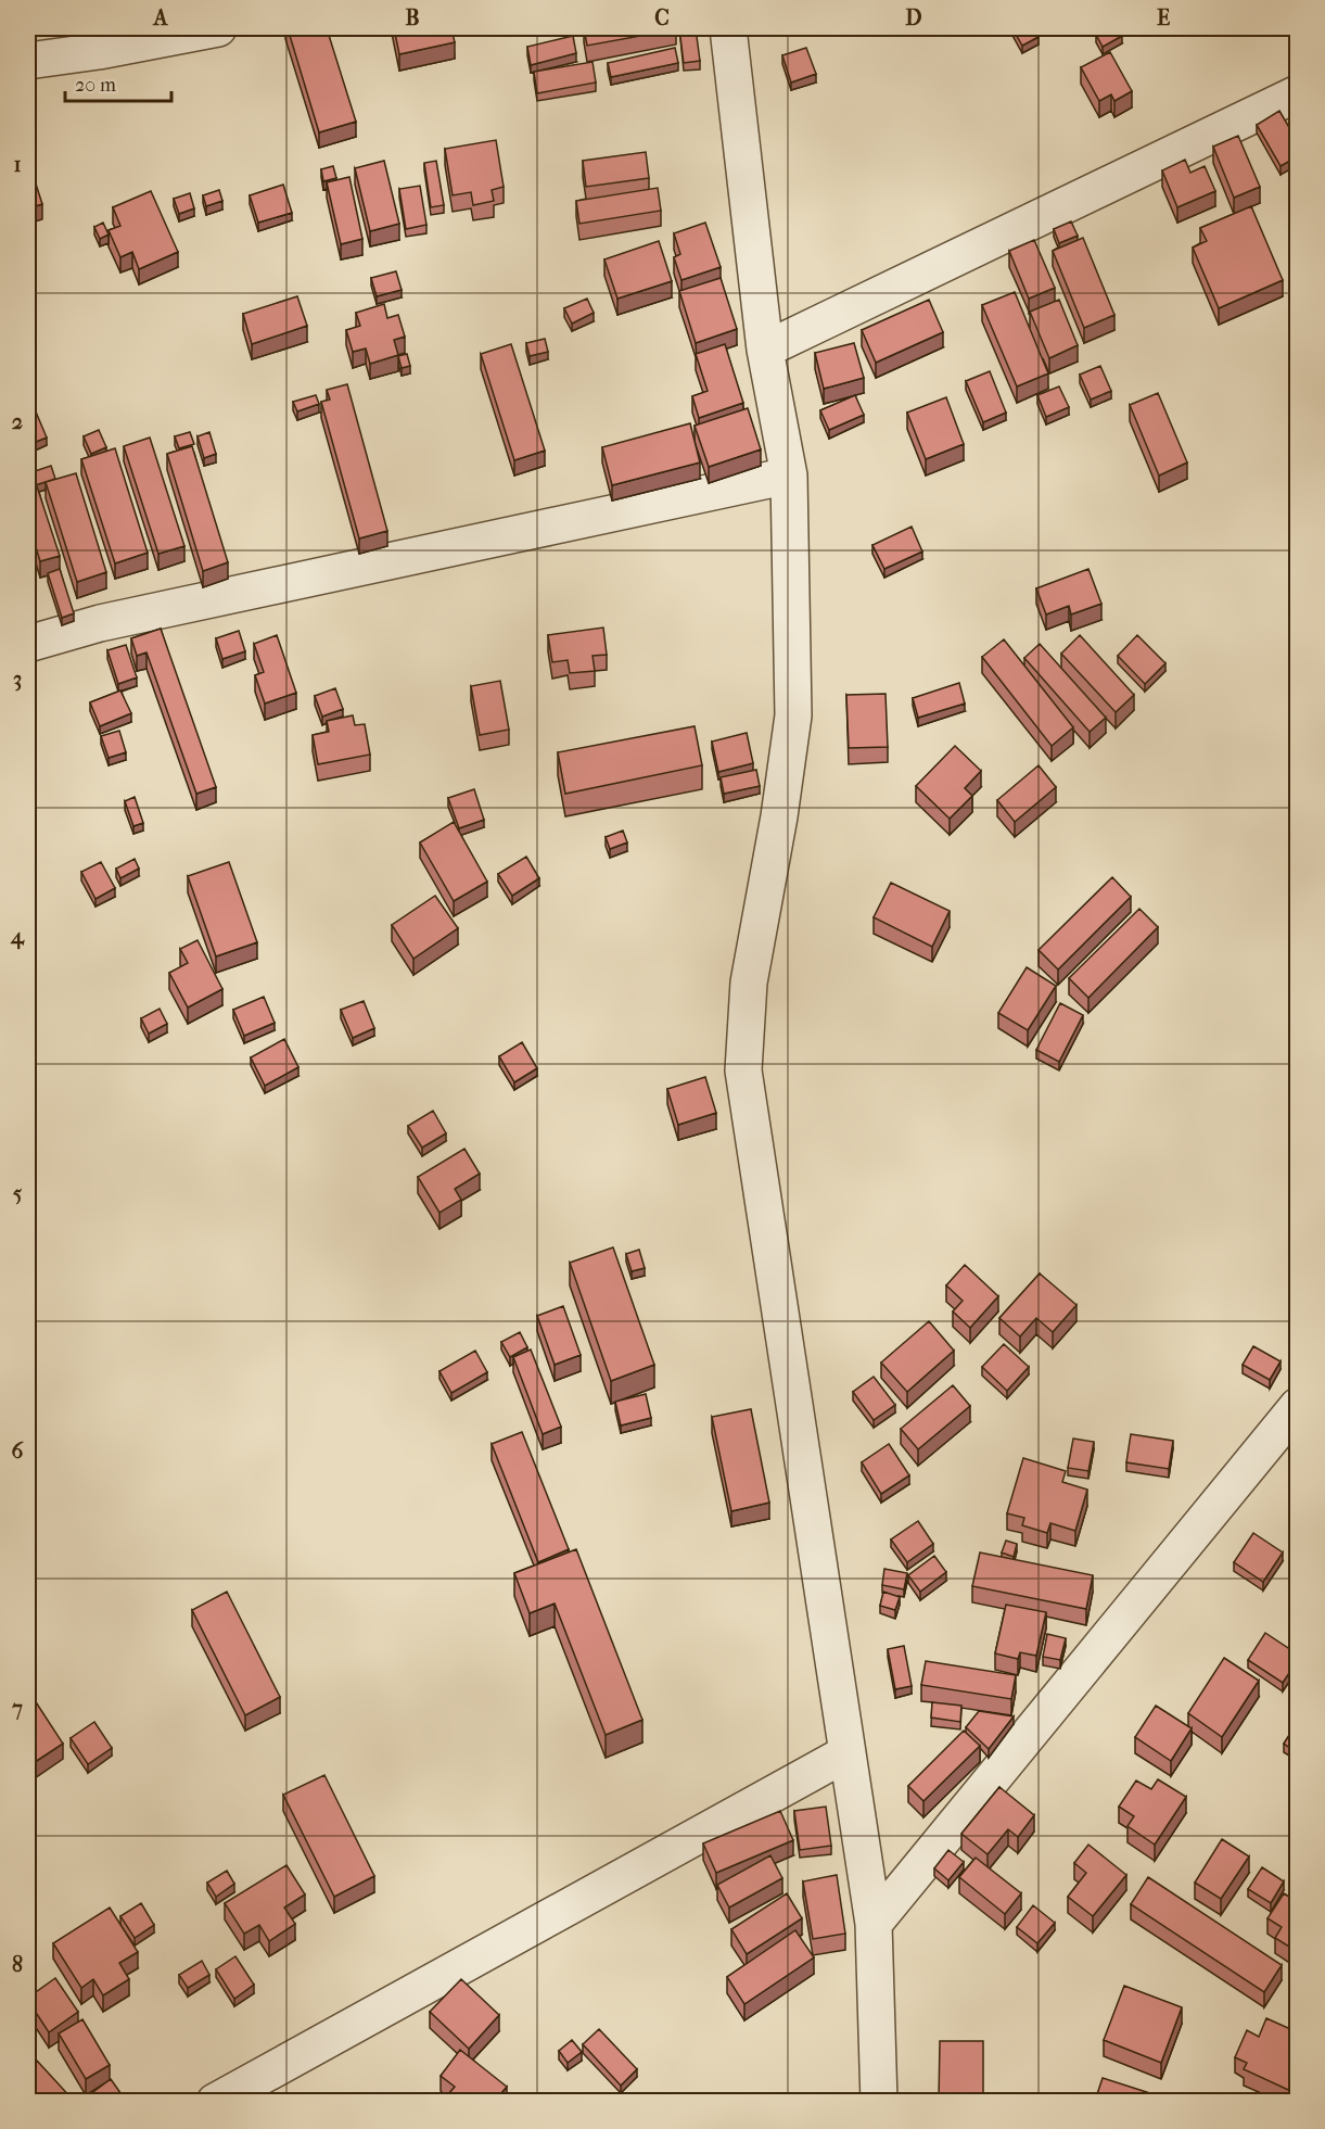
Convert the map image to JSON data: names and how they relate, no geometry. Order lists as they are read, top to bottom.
{
  "scale_bar": "20 m",
  "grid": {
    "columns": [
      "A",
      "B",
      "C",
      "D",
      "E"
    ],
    "rows": [
      "1",
      "2",
      "3",
      "4",
      "5",
      "6",
      "7",
      "8"
    ]
  }
}
